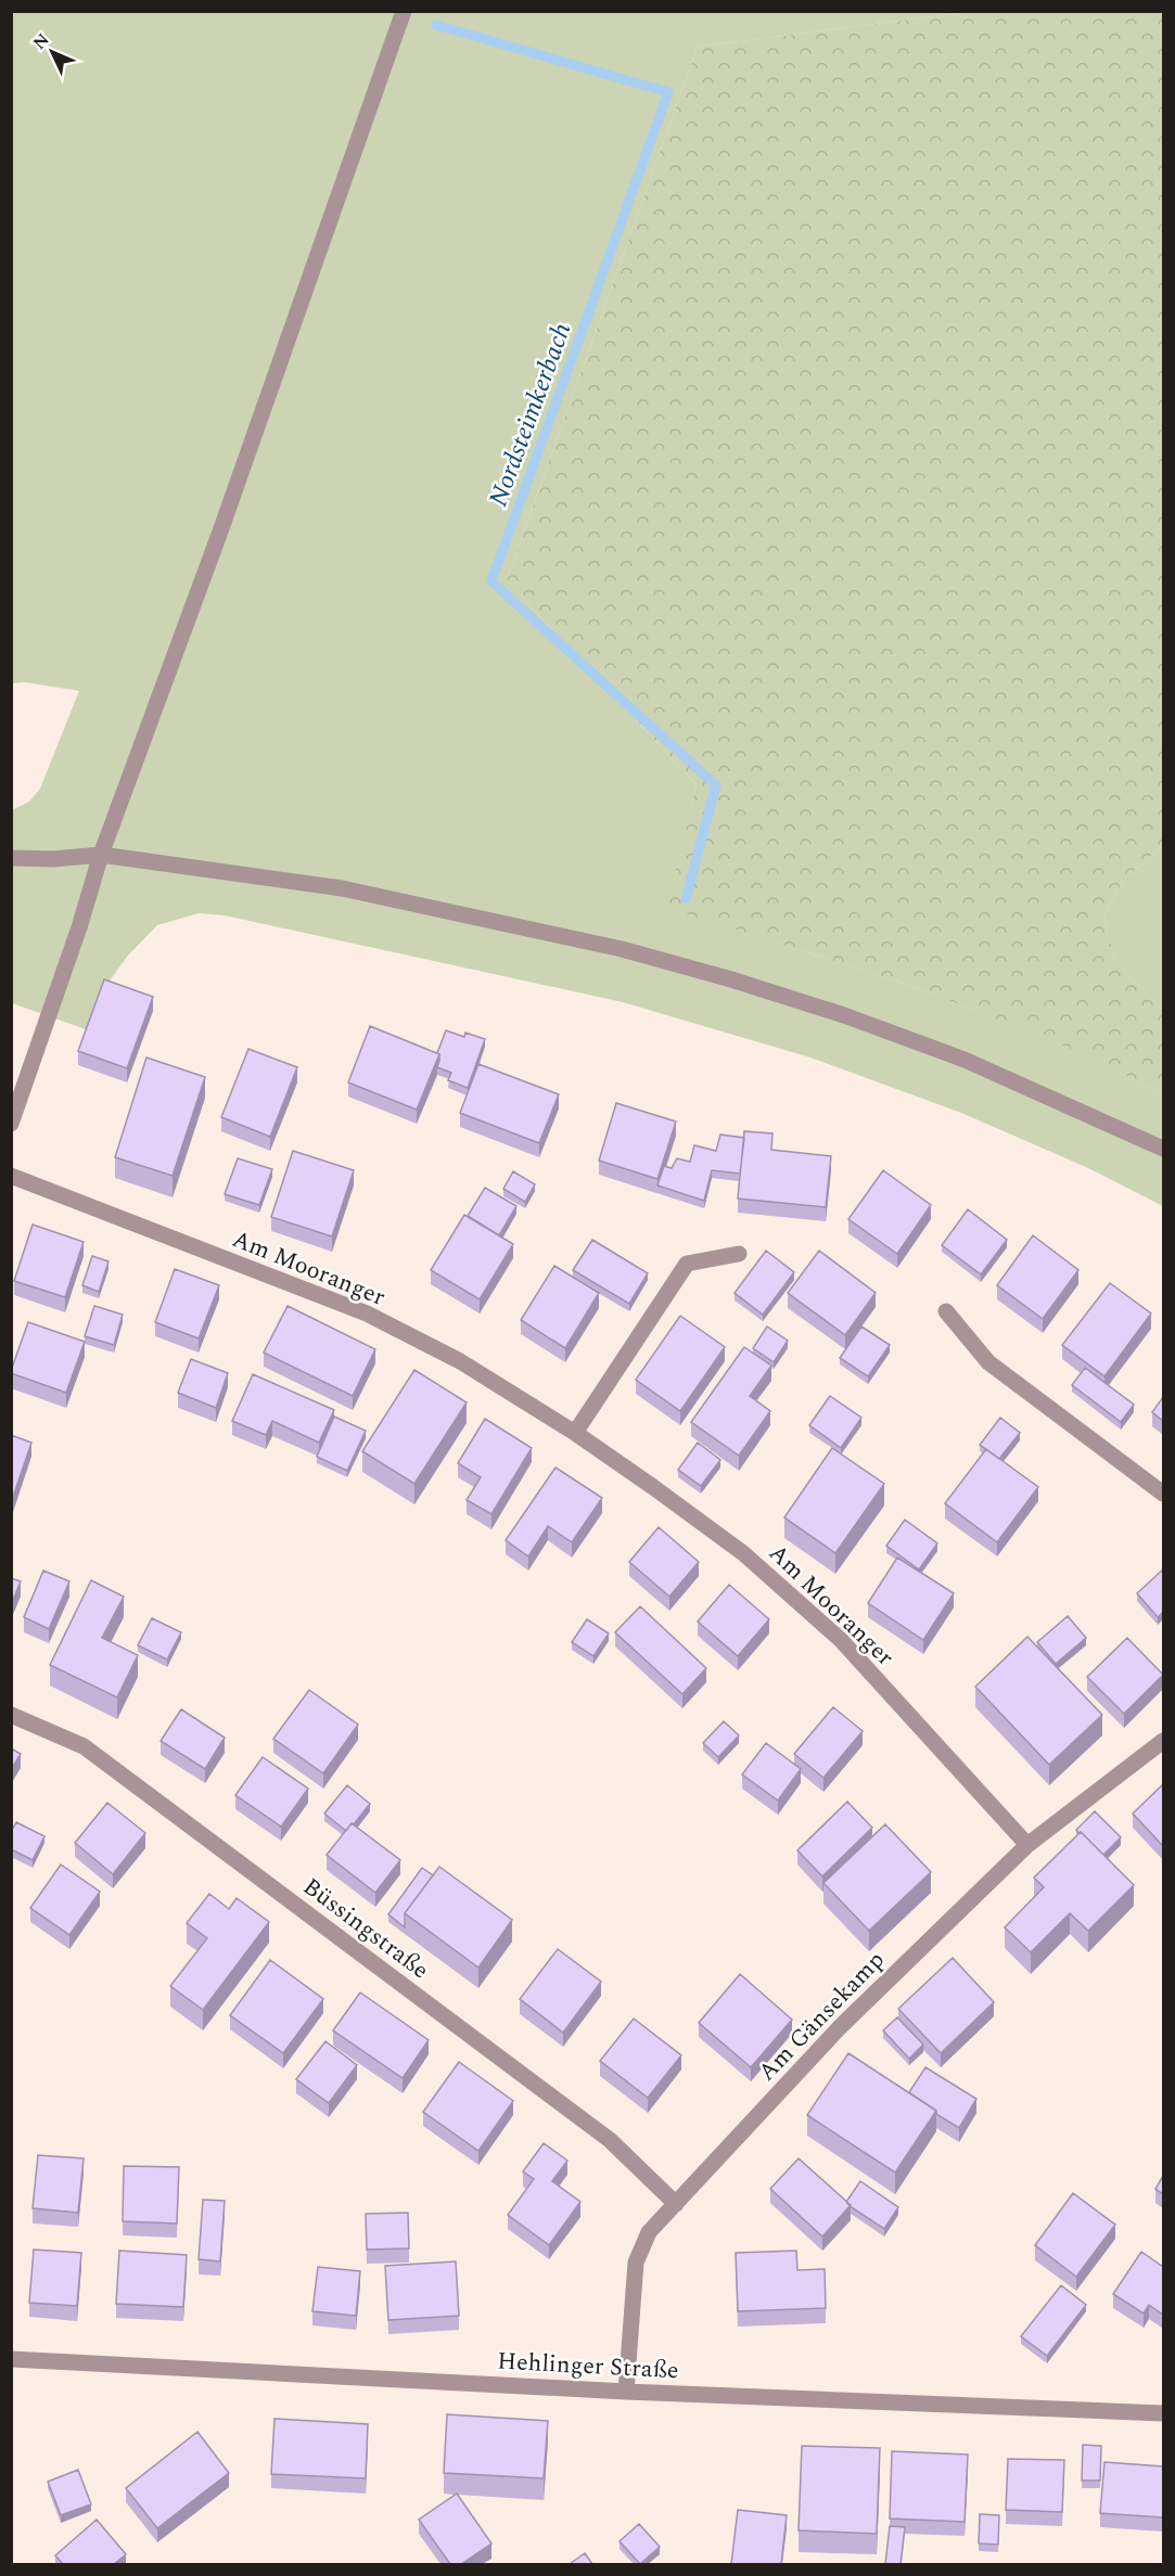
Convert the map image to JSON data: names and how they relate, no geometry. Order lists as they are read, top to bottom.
{
  "streets": {
    "street": [
      "Am Mooranger",
      "Büssingstraße",
      "Am Gänsekamp",
      "Hehlinger Straße"
    ]
  },
  "crossings": [
    ["Am Mooranger", "Am Gänsekamp"],
    ["Büssingstraße", "Am Gänsekamp"],
    ["Am Gänsekamp", "Hehlinger Straße"]
  ],
  "water": ["Nordsteimkerbach"],
  "north": "top left"
}
